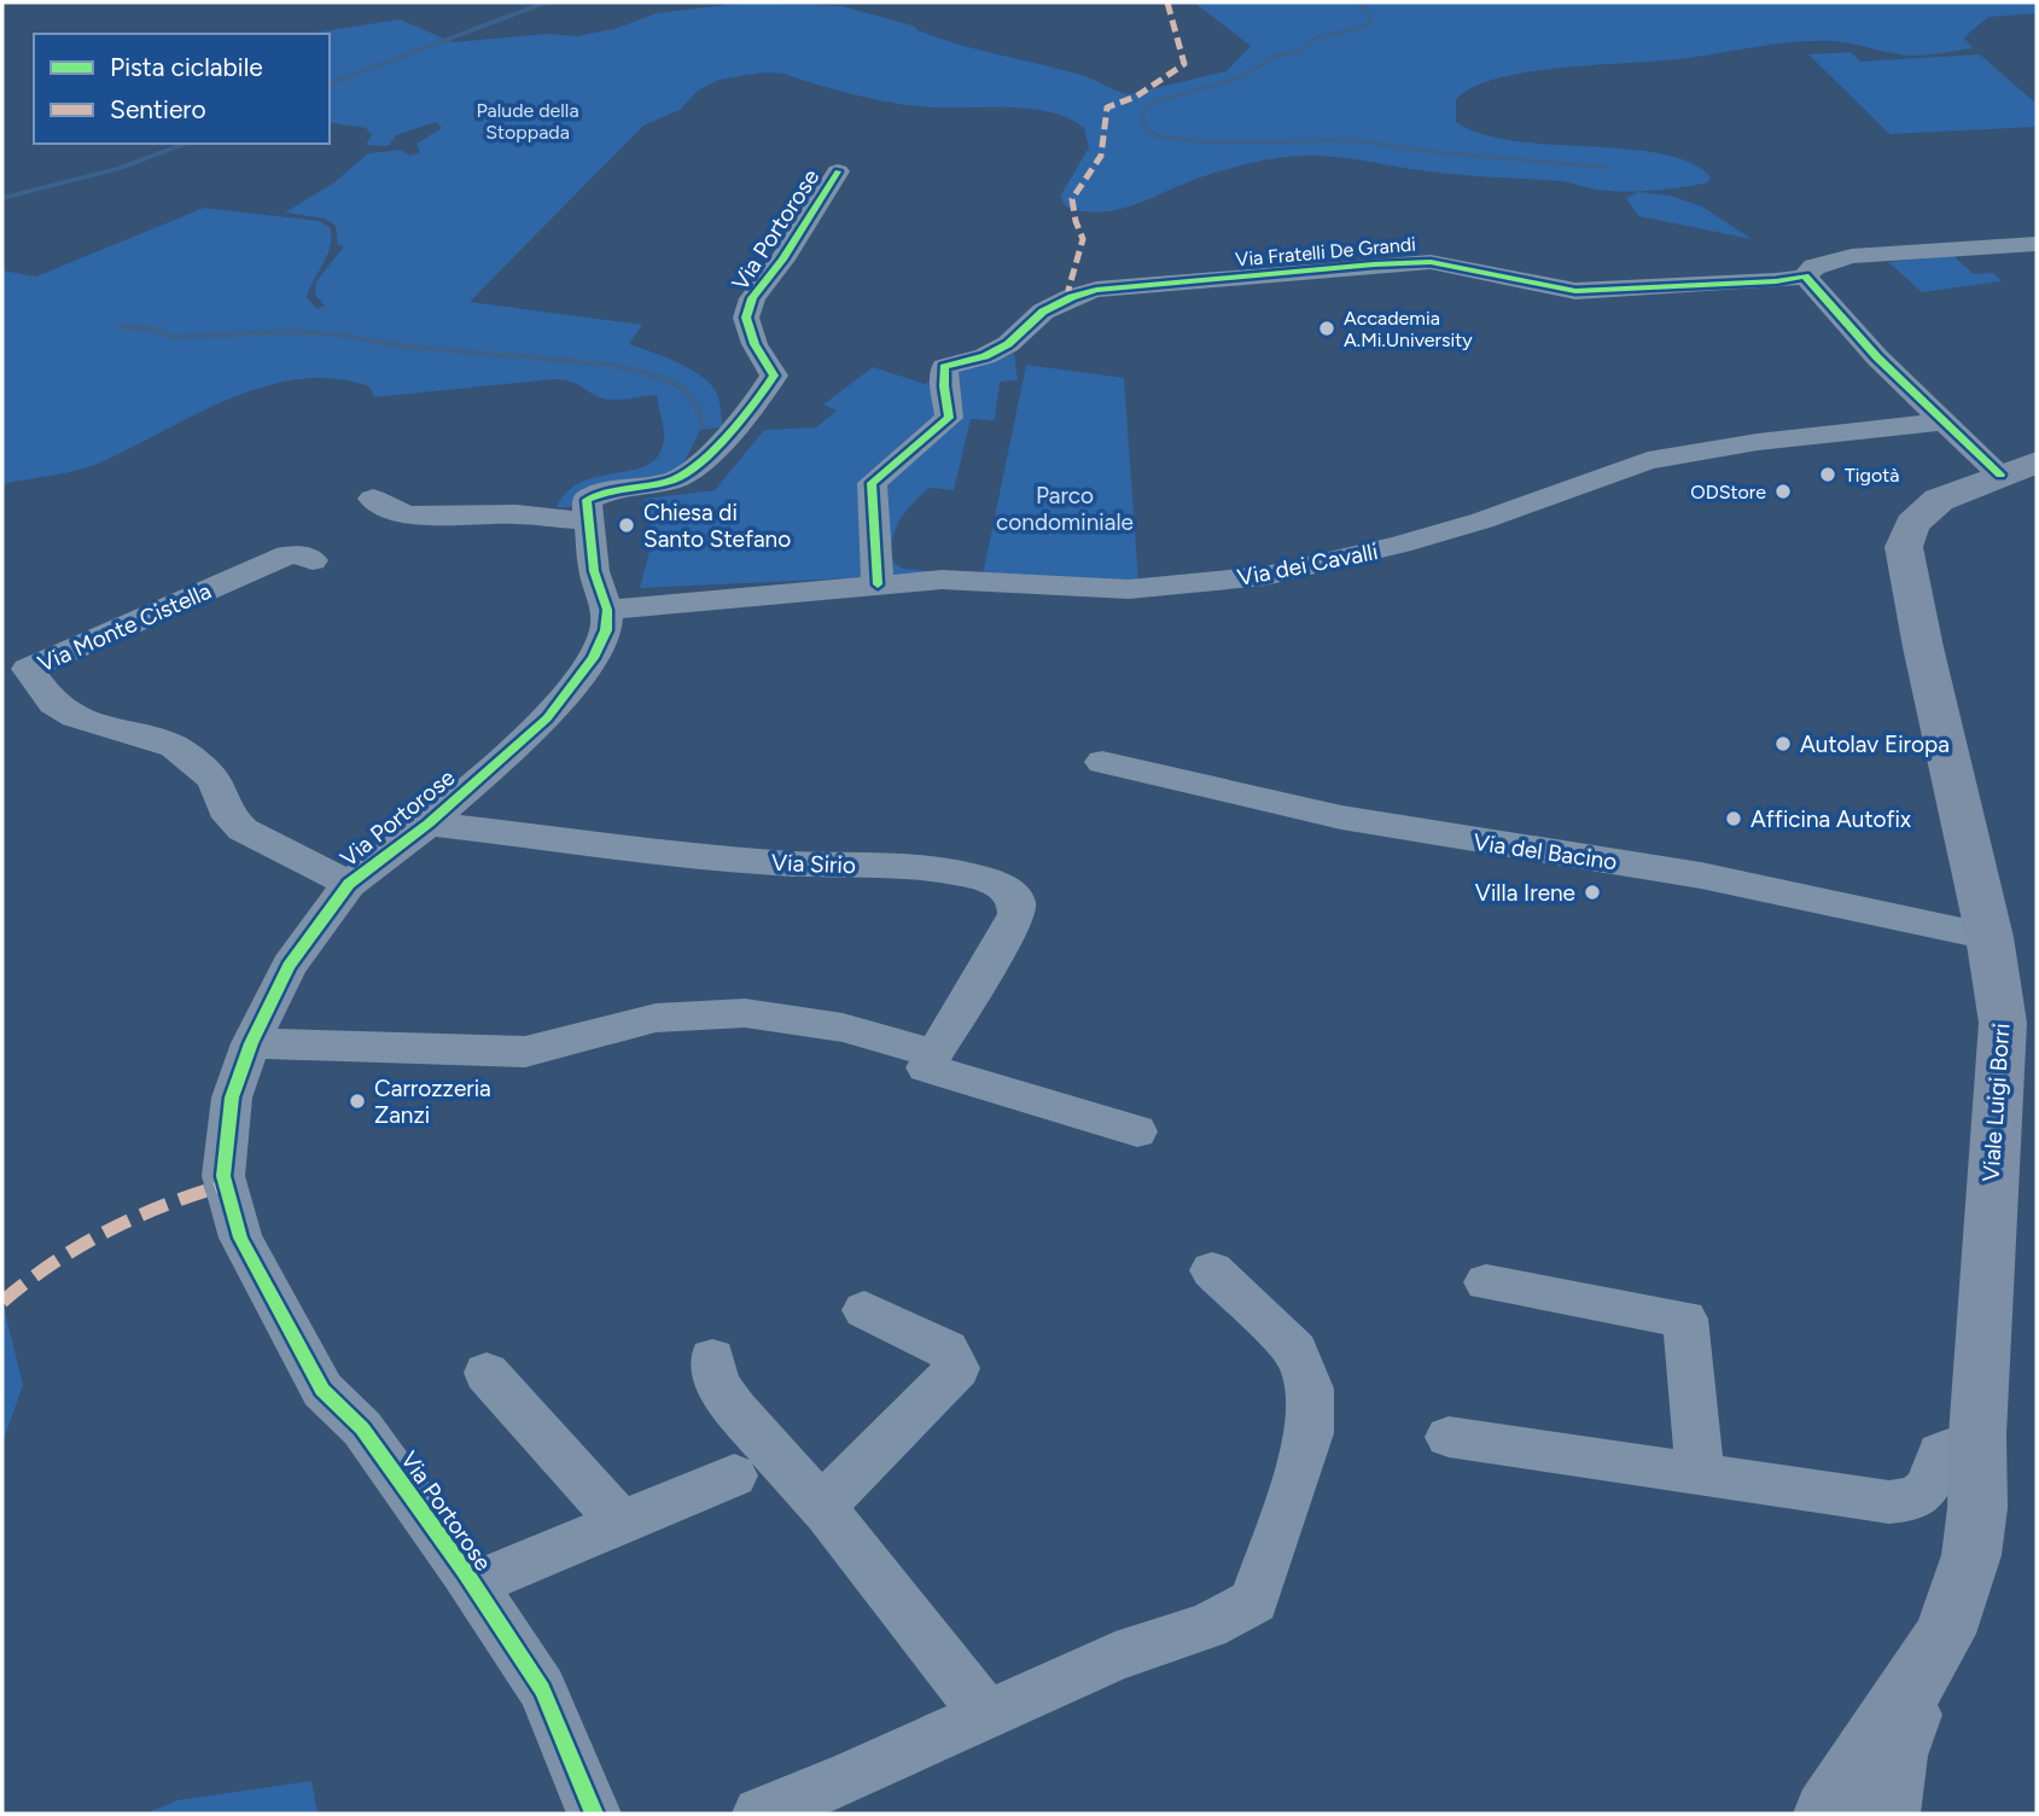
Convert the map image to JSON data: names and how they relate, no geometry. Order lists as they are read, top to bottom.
{
  "streets": {
    "main road": ["Viale Luigi Borri"],
    "street": [
      "Via Portorose",
      "Via Fratelli De Grandi",
      "Via dei Cavalli",
      "Via Monte Cistella",
      "Via del Bacino",
      "Via Sirio"
    ]
  },
  "crossings": [
    ["Via Portorose", "Via dei Cavalli"],
    ["Via Portorose", "Via Monte Cistella"],
    ["Via Portorose", "Via Sirio"],
    ["Via Fratelli De Grandi", "Via dei Cavalli"],
    ["Via del Bacino", "Viale Luigi Borri"]
  ],
  "parks": ["Palude della Stoppada", "Parco condominiale"],
  "places": [
    "Accademia A.Mi.University",
    "Tigotà",
    "ODStore",
    "Chiesa di Santo Stefano",
    "Autolav Eiropa",
    "Afficina Autofix",
    "Villa Irene",
    "Carrozzeria Zanzi"
  ],
  "legend": ["Pista ciclabile", "Sentiero"]
}
